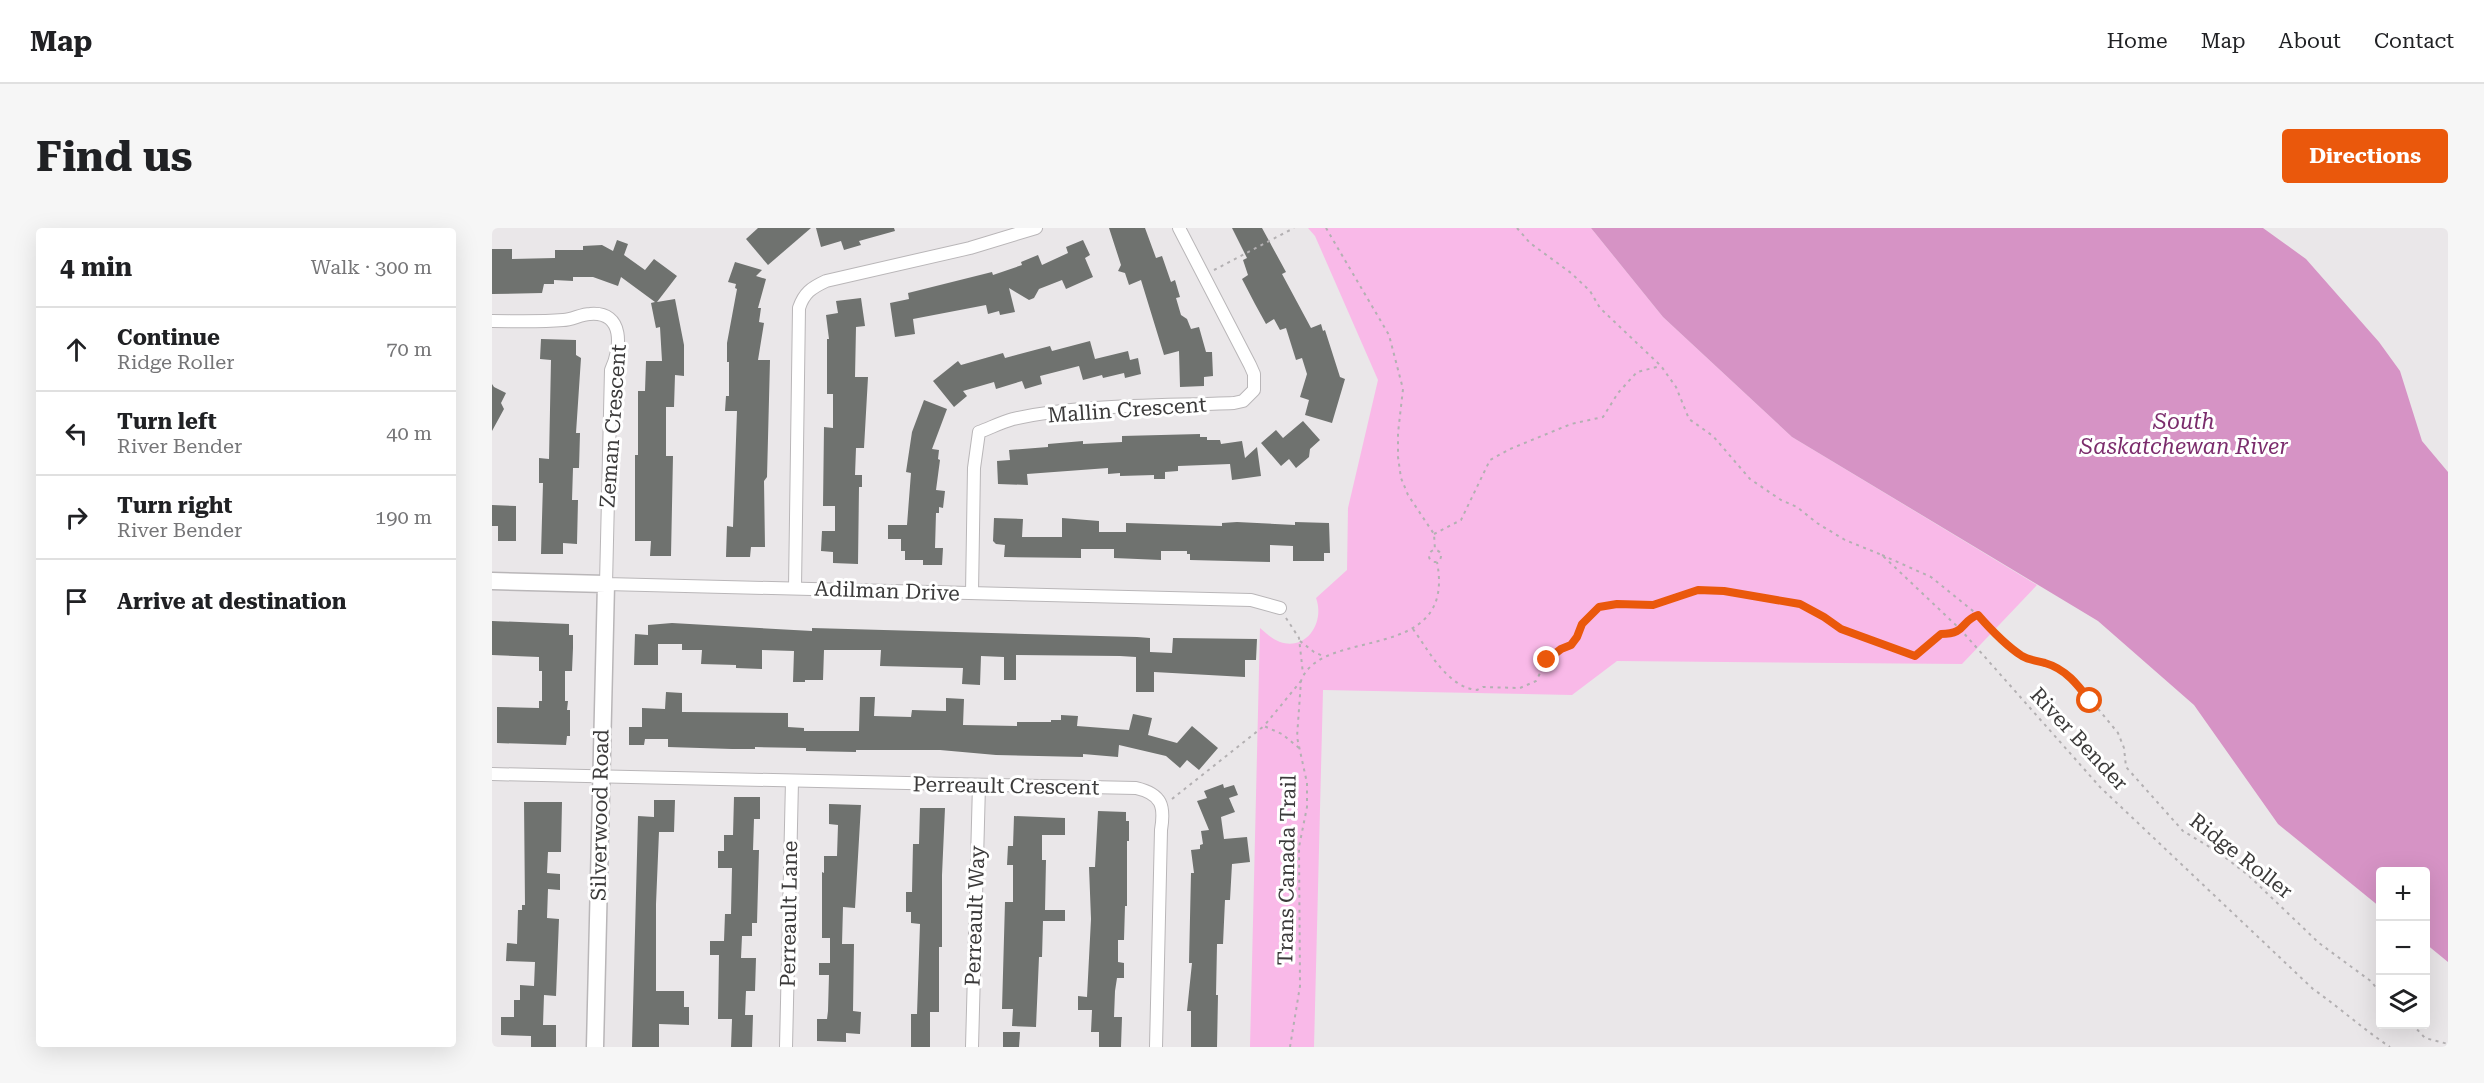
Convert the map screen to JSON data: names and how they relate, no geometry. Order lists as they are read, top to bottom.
{
  "streets": {
    "street": [
      "Mallin Crescent",
      "Zeman Crescent",
      "Adilman Drive",
      "Perreault Crescent",
      "Silverwood Road",
      "Perreault Lane",
      "Perreault Way"
    ],
    "path": ["River Bender", "Ridge Roller", "Trans Canada Trail"]
  },
  "crossings": [
    ["Mallin Crescent", "Adilman Drive"],
    ["Zeman Crescent", "Adilman Drive"],
    ["Zeman Crescent", "Silverwood Road"],
    ["Adilman Drive", "Silverwood Road"],
    ["River Bender", "Ridge Roller"],
    ["Perreault Crescent", "Silverwood Road"],
    ["Perreault Crescent", "Perreault Lane"],
    ["Perreault Crescent", "Perreault Way"]
  ],
  "water": ["South Saskatchewan River"],
  "page": {
    "header": "Map",
    "nav": [
      "Home",
      "Map",
      "About",
      "Contact"
    ],
    "buttons": "Directions",
    "title": "Find us",
    "heading": ["4 min", "Walk · 300 m"],
    "list": [
      ["Continue", "Ridge Roller", "70 m"],
      ["Turn left", "River Bender", "40 m"],
      ["Turn right", "River Bender", "190 m"],
      "Arrive at destination"
    ],
    "map_buttons": ["+", "−"]
  }
}
